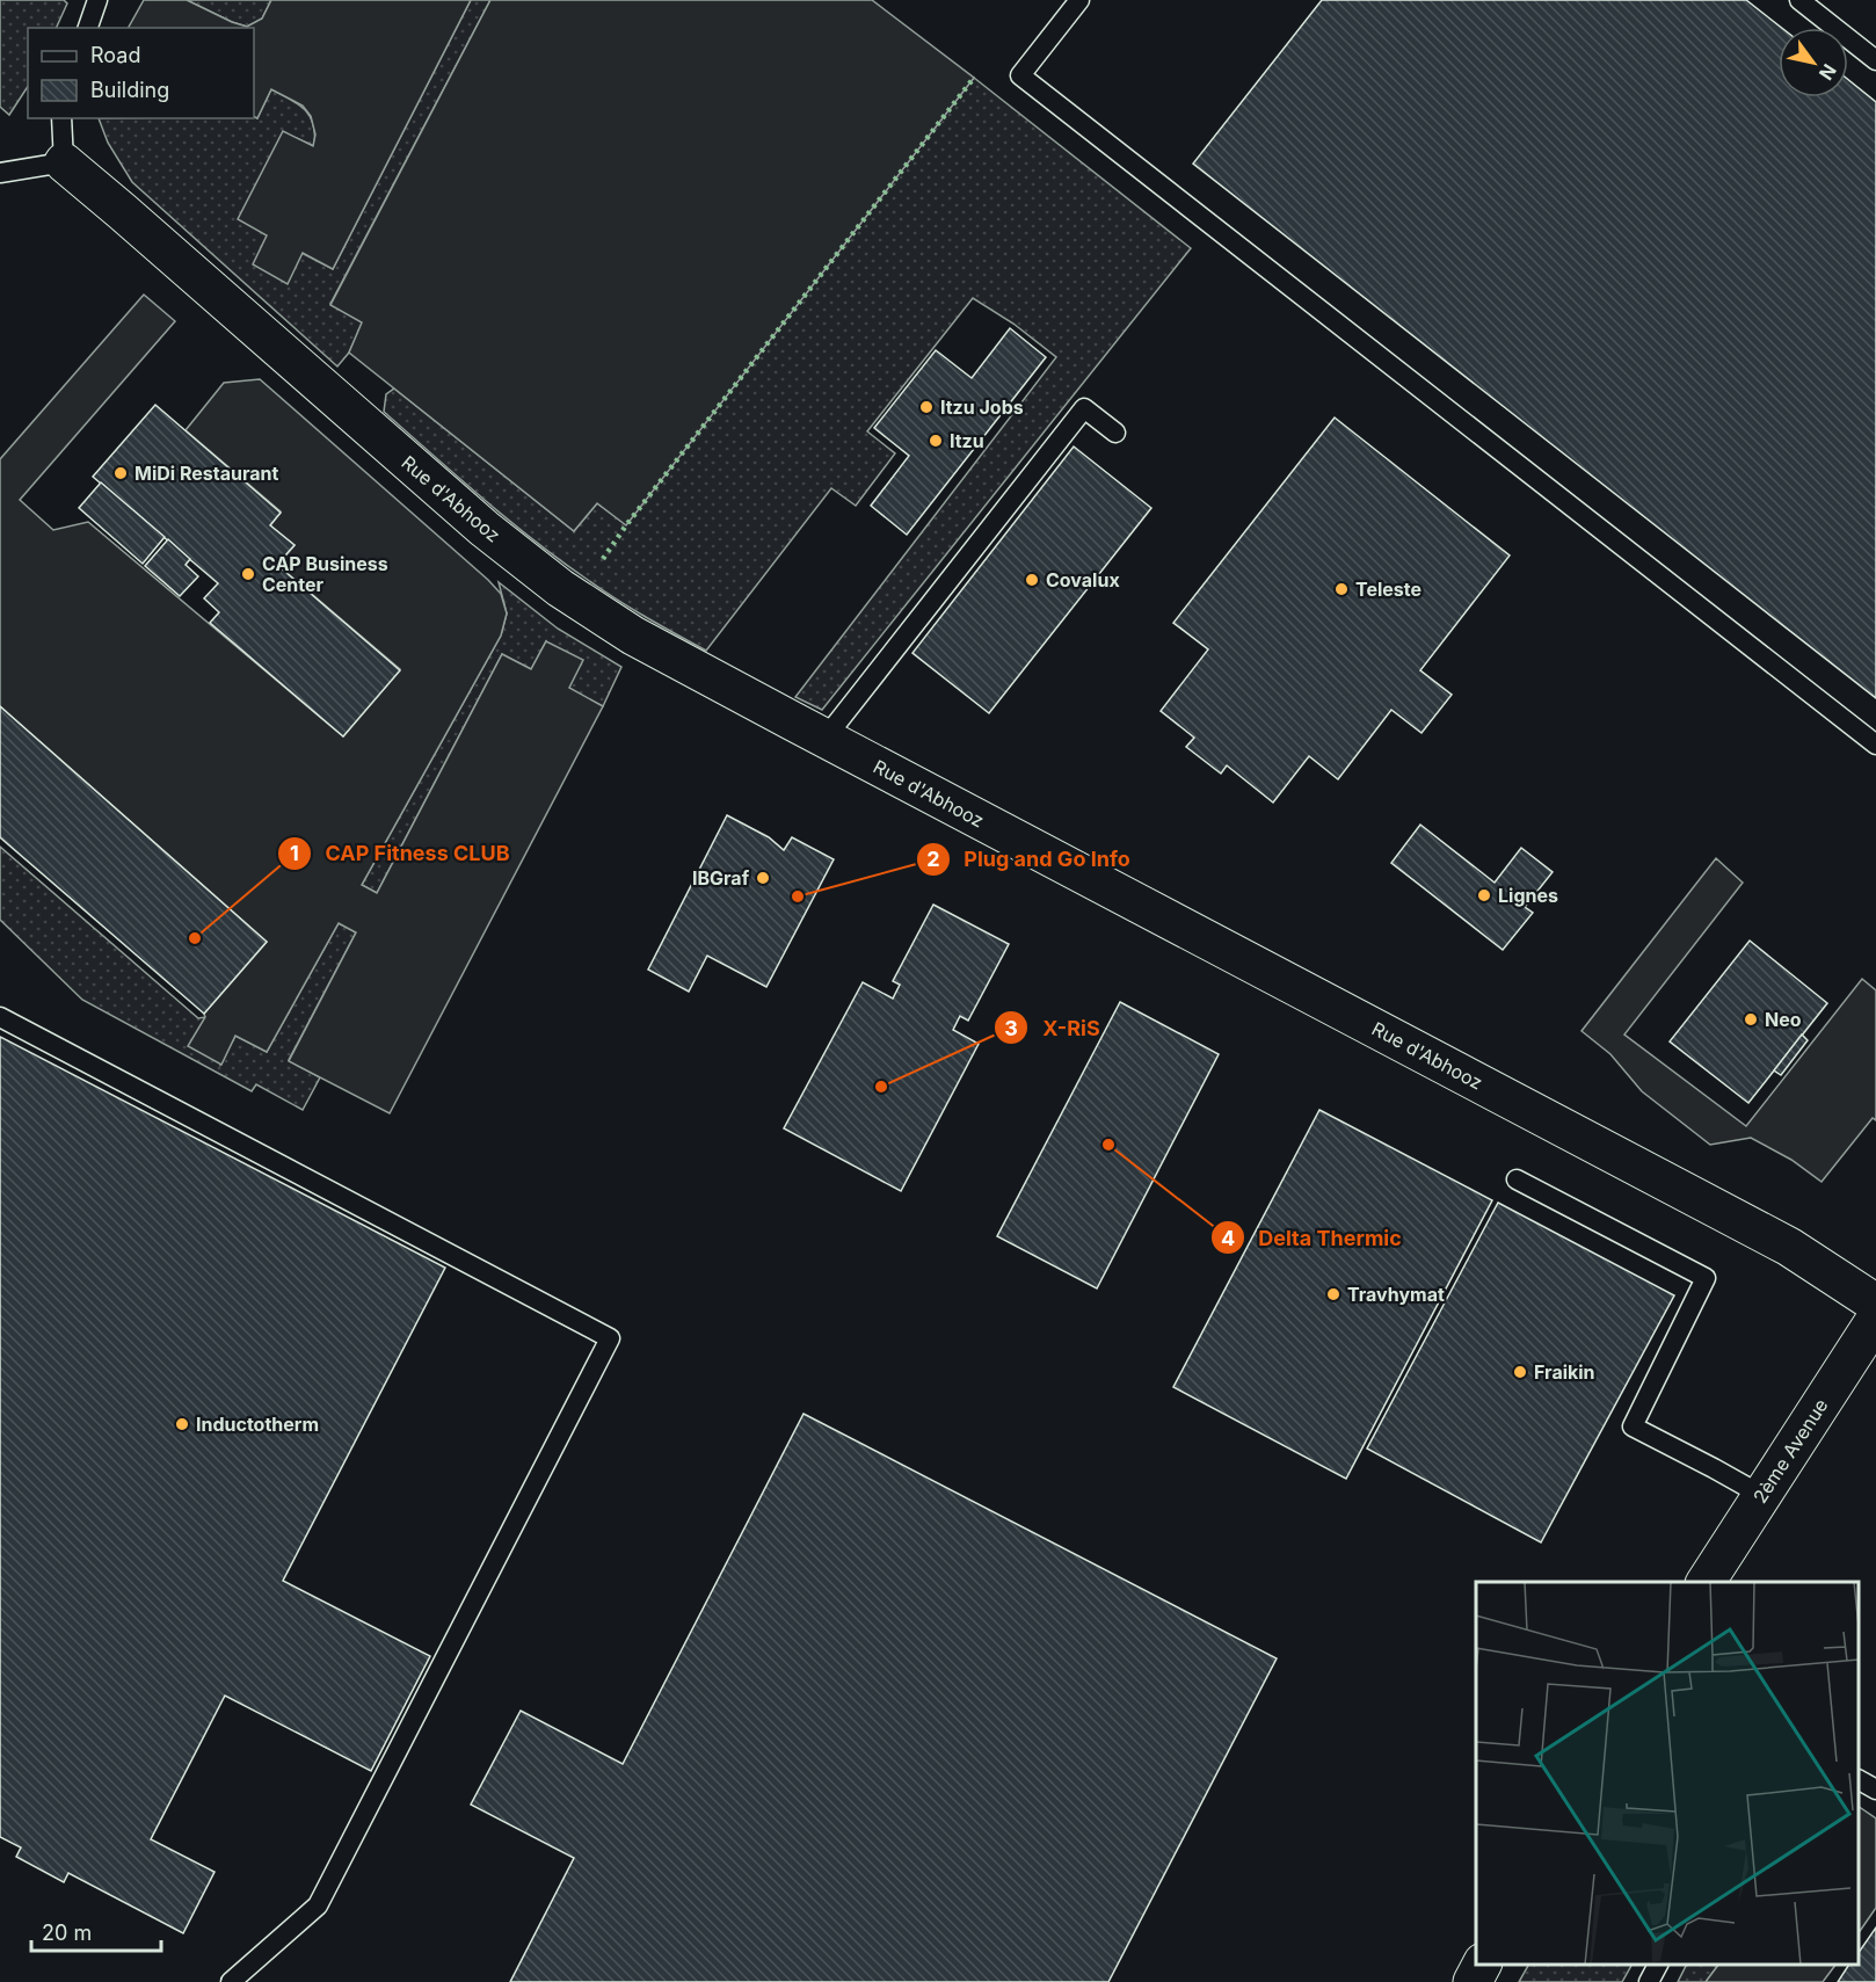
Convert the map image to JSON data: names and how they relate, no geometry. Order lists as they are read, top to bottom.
{
  "streets": {
    "street": ["Rue d'Abhooz", "2ème Avenue"]
  },
  "crossings": [
    ["Rue d'Abhooz", "2ème Avenue"]
  ],
  "places": [
    "Itzu Jobs",
    "Itzu",
    "MiDi Restaurant",
    "CAP Business Center",
    "Covalux",
    "Teleste",
    "IBGraf",
    "Lignes",
    "Plug and Go Info",
    "CAP Fitness CLUB",
    "Neo",
    "X-RiS",
    "Delta Thermic",
    "Travhymat",
    "Fraikin",
    "Inductotherm"
  ],
  "legend": ["Road", "Building"],
  "scale_bar": "20 m",
  "north": "bottom right"
}
